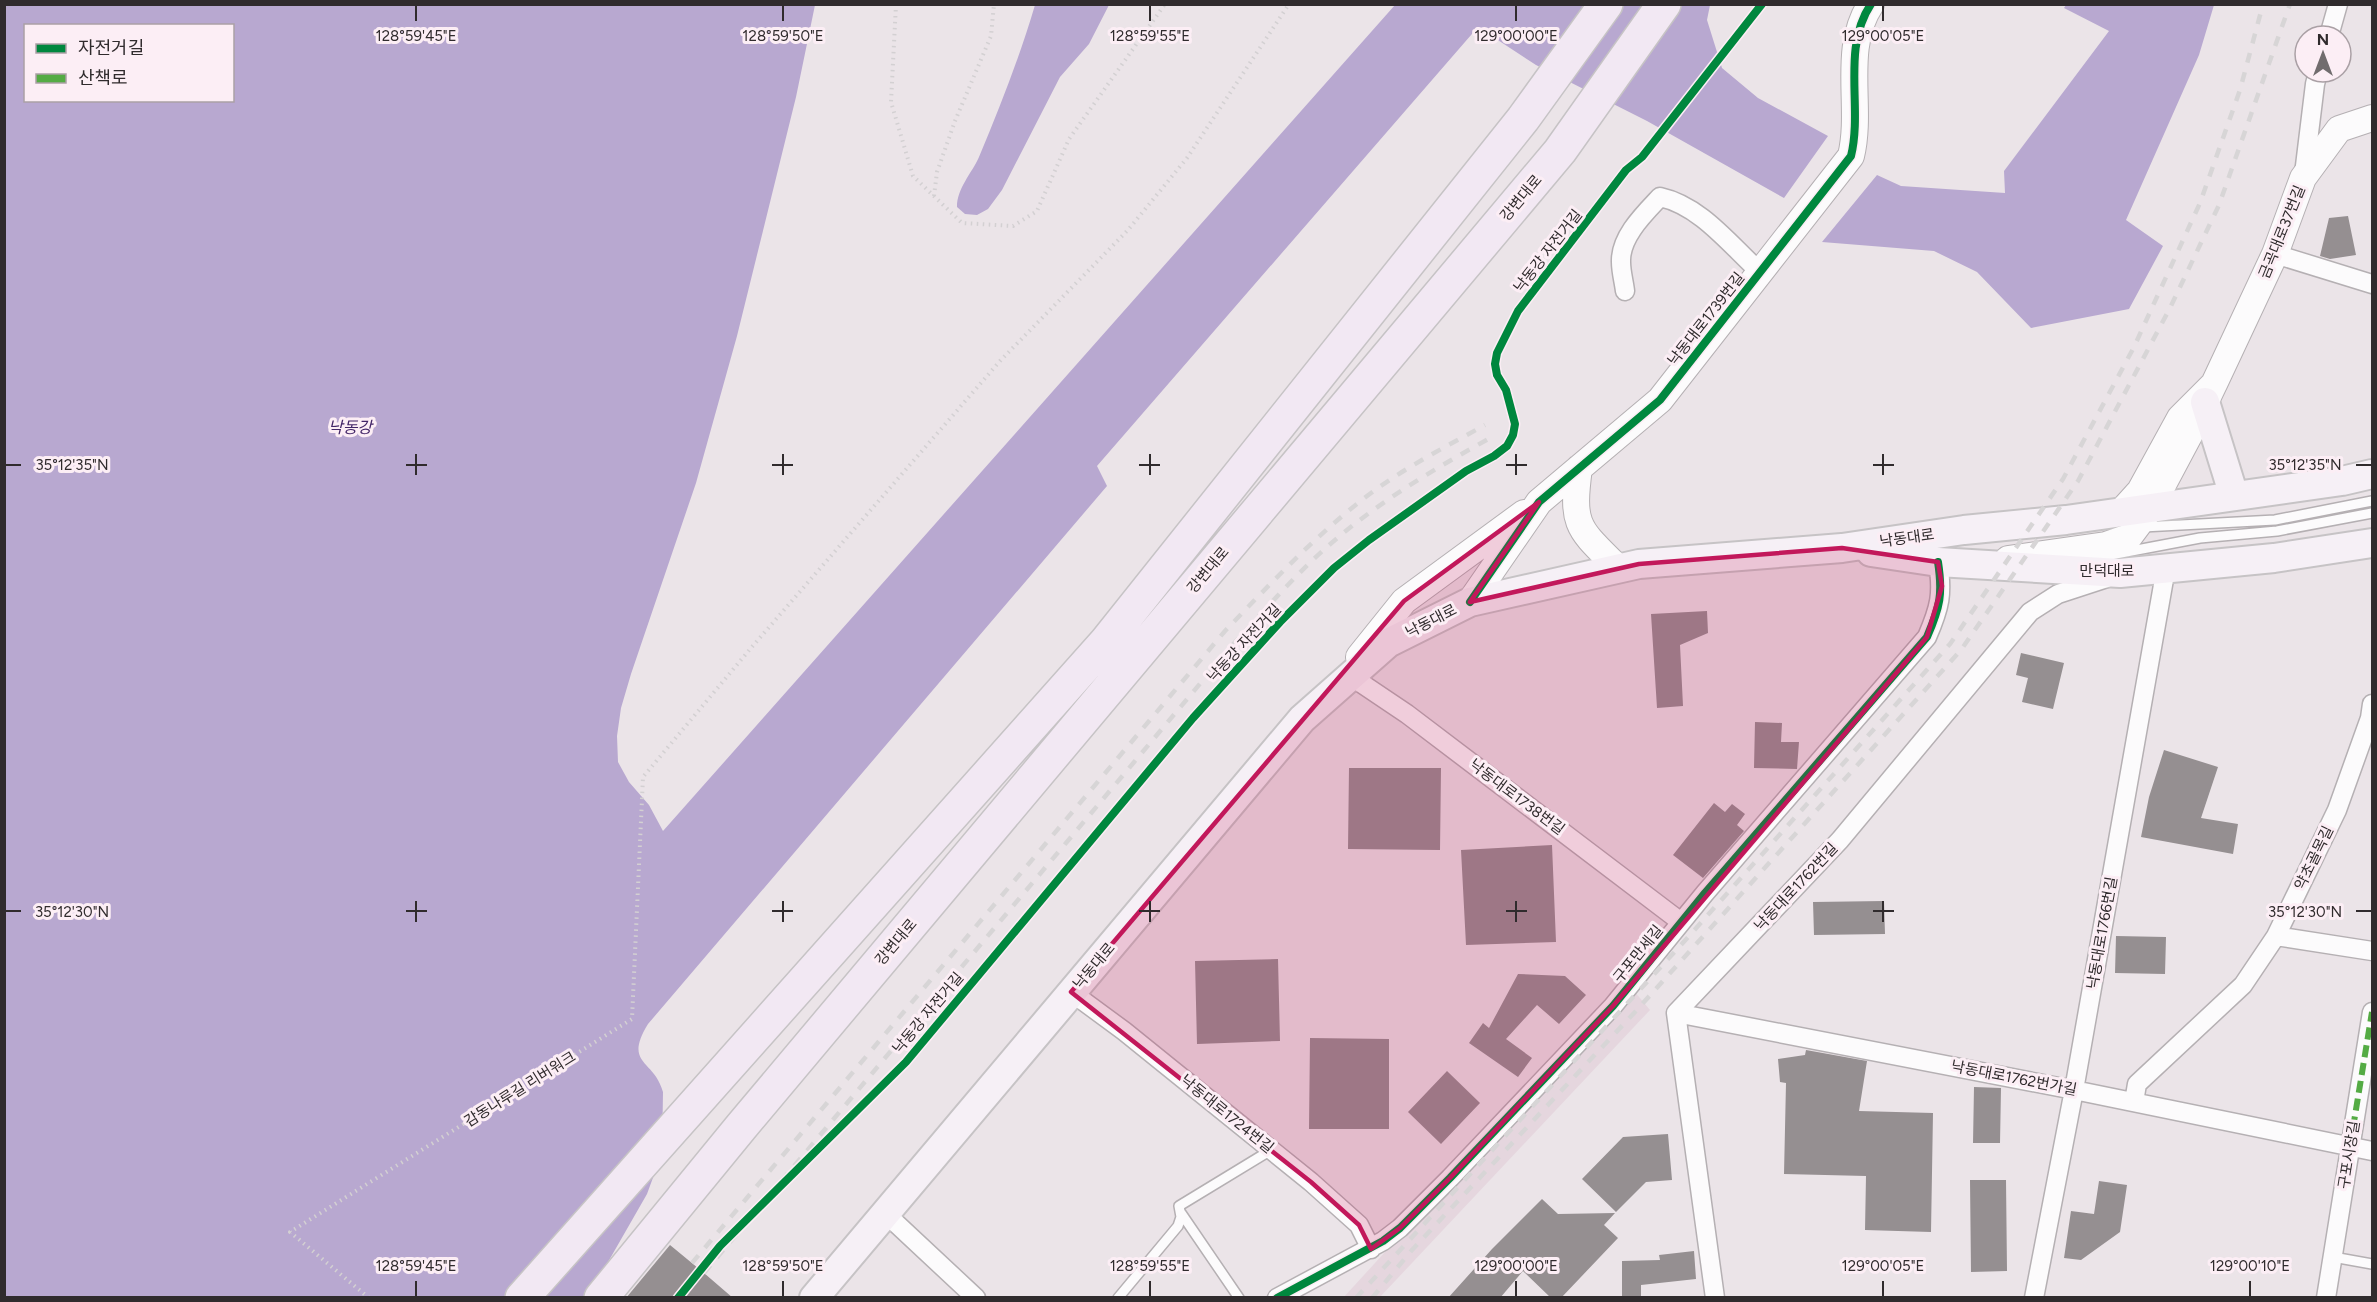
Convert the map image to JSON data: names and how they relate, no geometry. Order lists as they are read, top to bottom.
{
  "streets": {
    "highway": ["강변대로"],
    "main road": ["낙동대로", "만덕대로"],
    "street": [
      "금곡대로37번길",
      "낙동대로1739번길",
      "낙동대로1738번길",
      "약초골목길",
      "낙동대로1762번길",
      "낙동대로1766번길",
      "구포만세길",
      "낙동대로1762번가길",
      "낙동대로1724번길",
      "구포시장길"
    ],
    "path": ["감동나루길 리버워크"],
    "cycle path": ["낙동강 자전거길"]
  },
  "crossings": [
    ["금곡대로37번길", "낙동대로"],
    ["낙동대로1739번길", "낙동대로"],
    ["낙동대로", "만덕대로"],
    ["낙동대로", "낙동대로1738번길"],
    ["낙동대로", "낙동대로1724번길"],
    ["만덕대로", "낙동대로1762번길"],
    ["만덕대로", "낙동대로1766번길"],
    ["만덕대로", "구포만세길"],
    ["낙동대로1738번길", "구포만세길"],
    ["약초골목길", "낙동대로1762번가길"],
    ["낙동대로1762번길", "낙동대로1762번가길"],
    ["낙동대로1766번길", "낙동대로1762번가길"],
    ["구포만세길", "낙동대로1724번길"],
    ["낙동대로1762번가길", "구포시장길"]
  ],
  "water": ["낙동강"],
  "legend": ["자전거길", "산책로"],
  "north": "top",
  "coordinates": [
    "128°59'45\"E",
    "128°59'50\"E",
    "128°59'55\"E",
    "129°00'00\"E",
    "129°00'05\"E",
    "35°12'35\"N",
    "35°12'30\"N",
    "129°00'10\"E"
  ]
}
